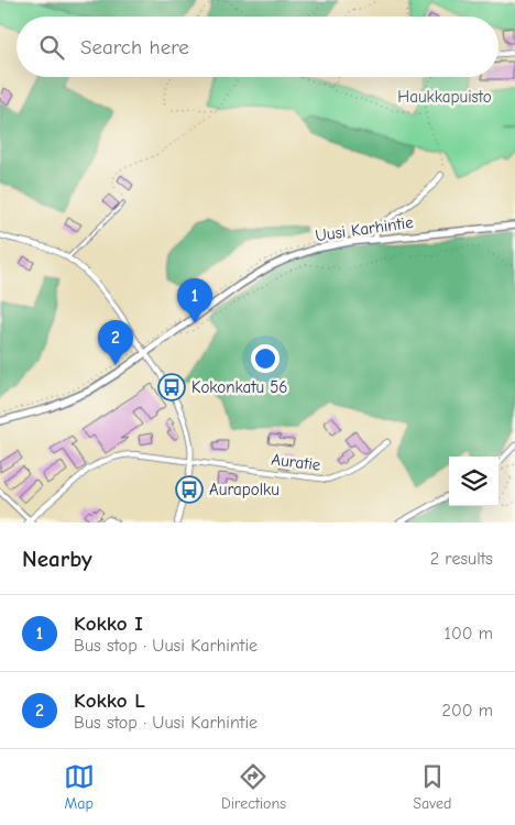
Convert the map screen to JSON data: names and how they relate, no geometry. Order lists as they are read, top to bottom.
{
  "streets": {
    "street": ["Uusi Karhintie", "Auratie"]
  },
  "parks": ["Haukkapuisto"],
  "places": {
    "bus stop": ["Kokonkatu 56", "Aurapolku"]
  },
  "page": {
    "search": "Search here",
    "pins": ["1", "2"],
    "heading": ["Nearby", "2 results"],
    "list": [
      {
        "mark": "1",
        "name": "Kokko I",
        "note": "Bus stop · Uusi Karhintie",
        "value": "100 m"
      },
      {
        "mark": "2",
        "name": "Kokko L",
        "note": "Bus stop · Uusi Karhintie",
        "value": "200 m"
      }
    ],
    "nav": ["Map", "Directions", "Saved"]
  }
}
